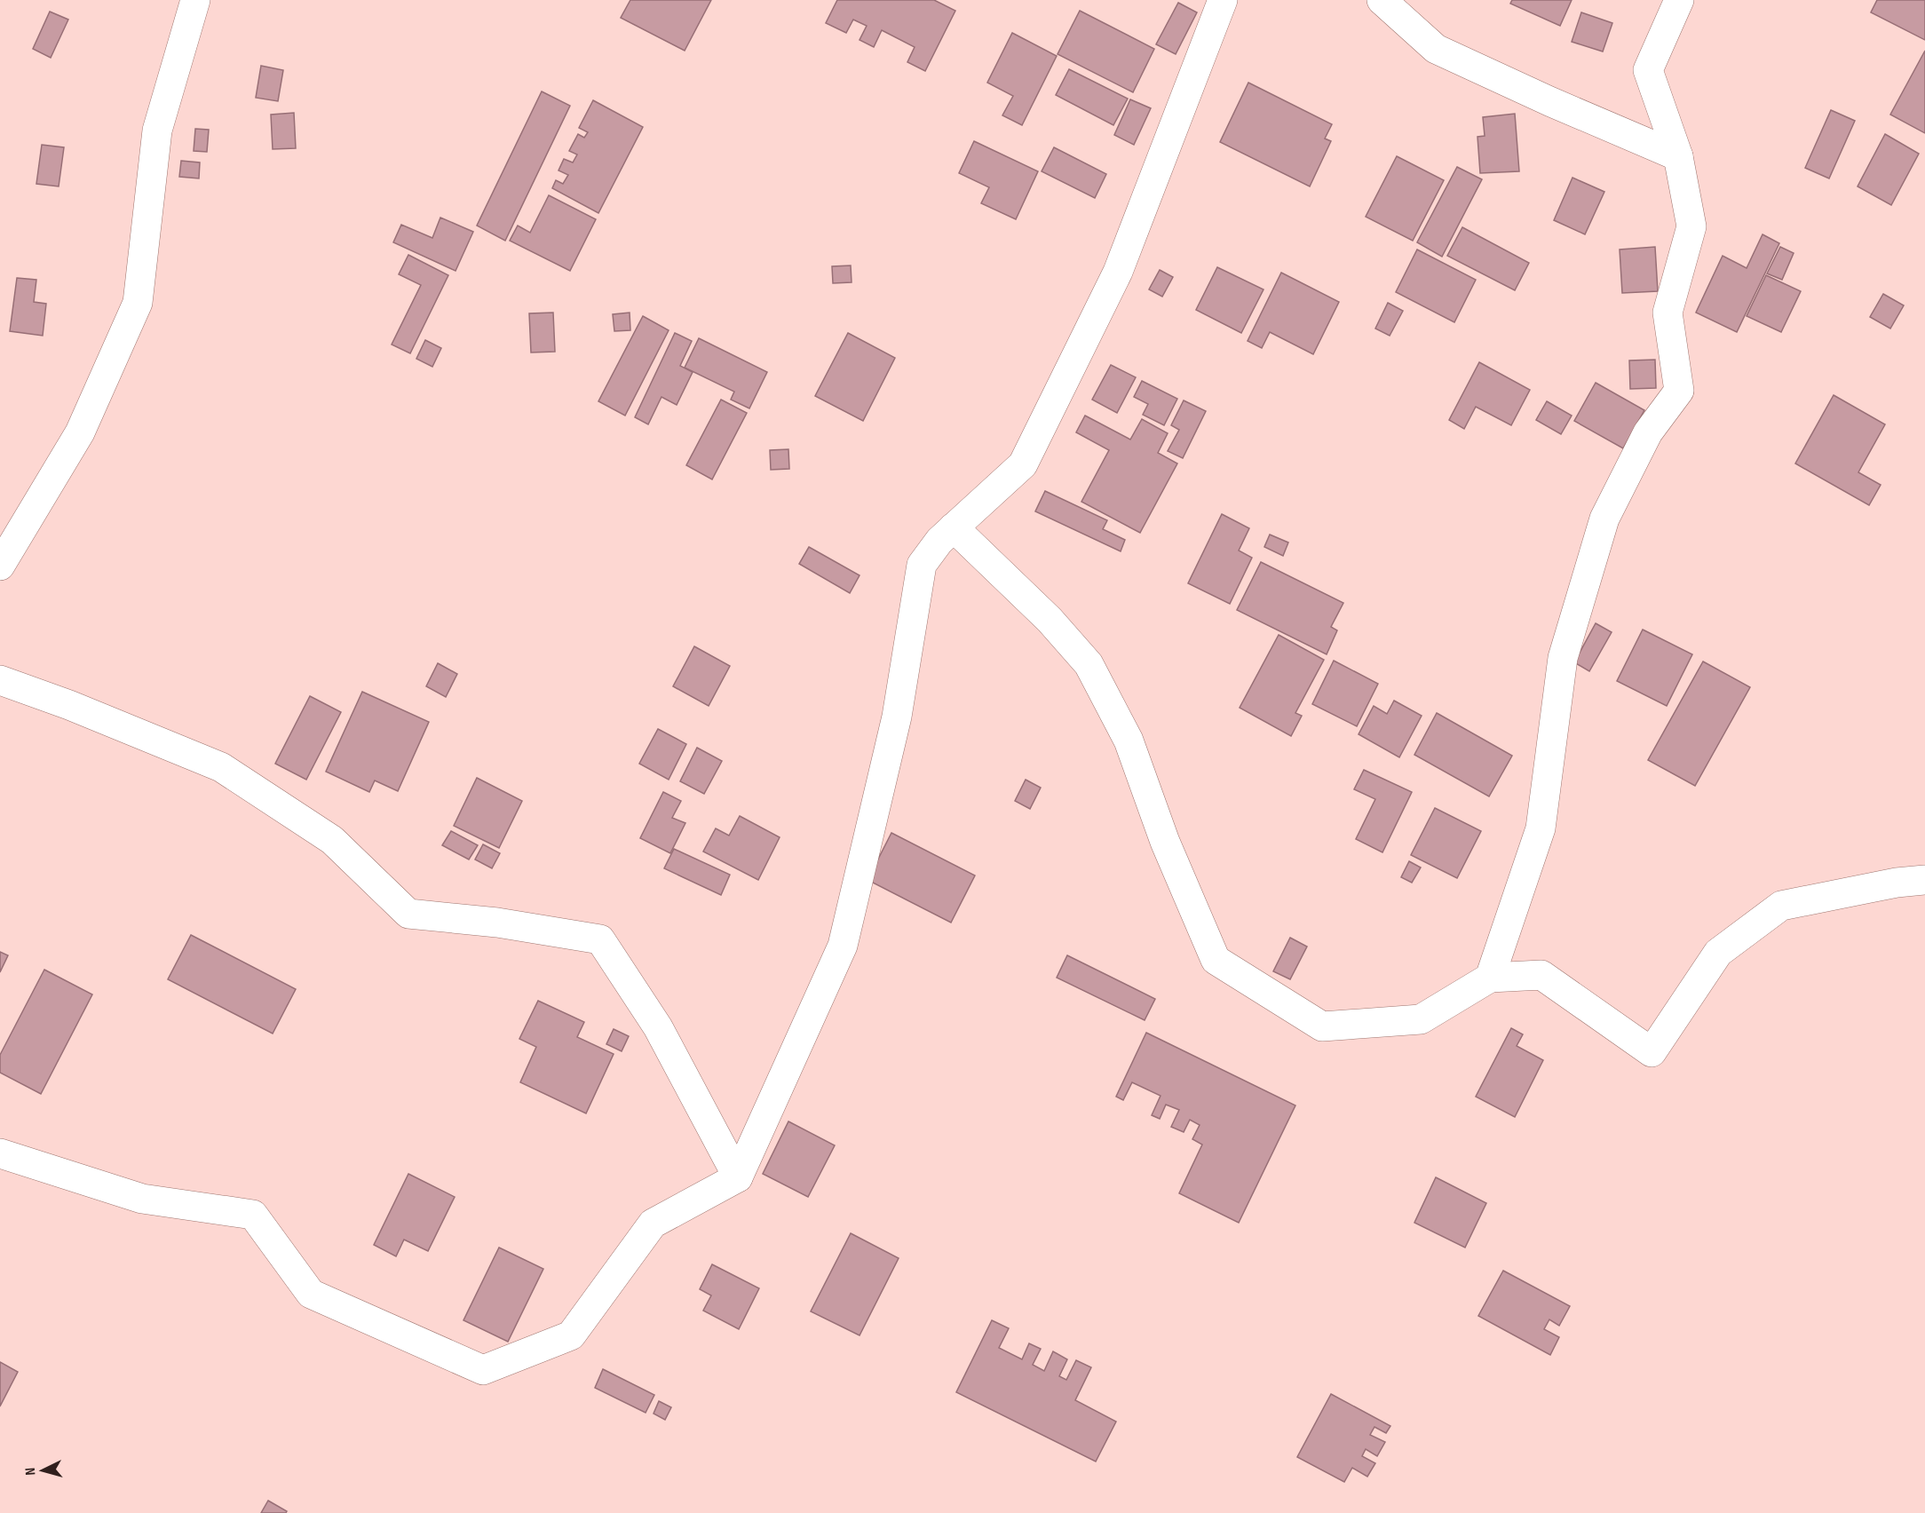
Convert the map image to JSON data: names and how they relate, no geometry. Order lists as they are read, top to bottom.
{
  "north": "left"
}
